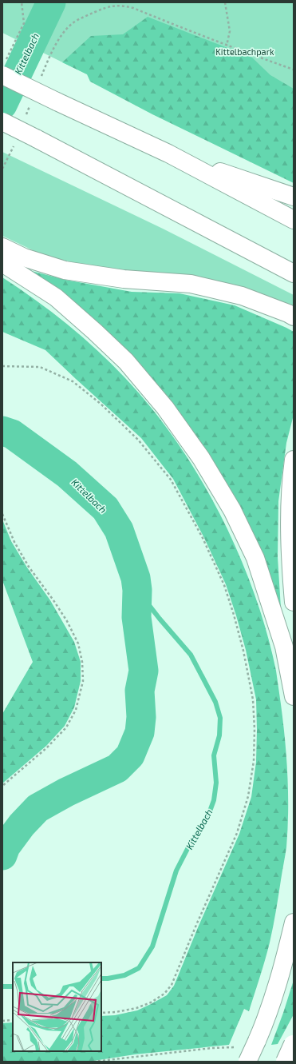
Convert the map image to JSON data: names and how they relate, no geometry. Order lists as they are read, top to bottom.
{
  "water": ["Kittelbach"],
  "parks": ["Kittelbachpark"]
}
